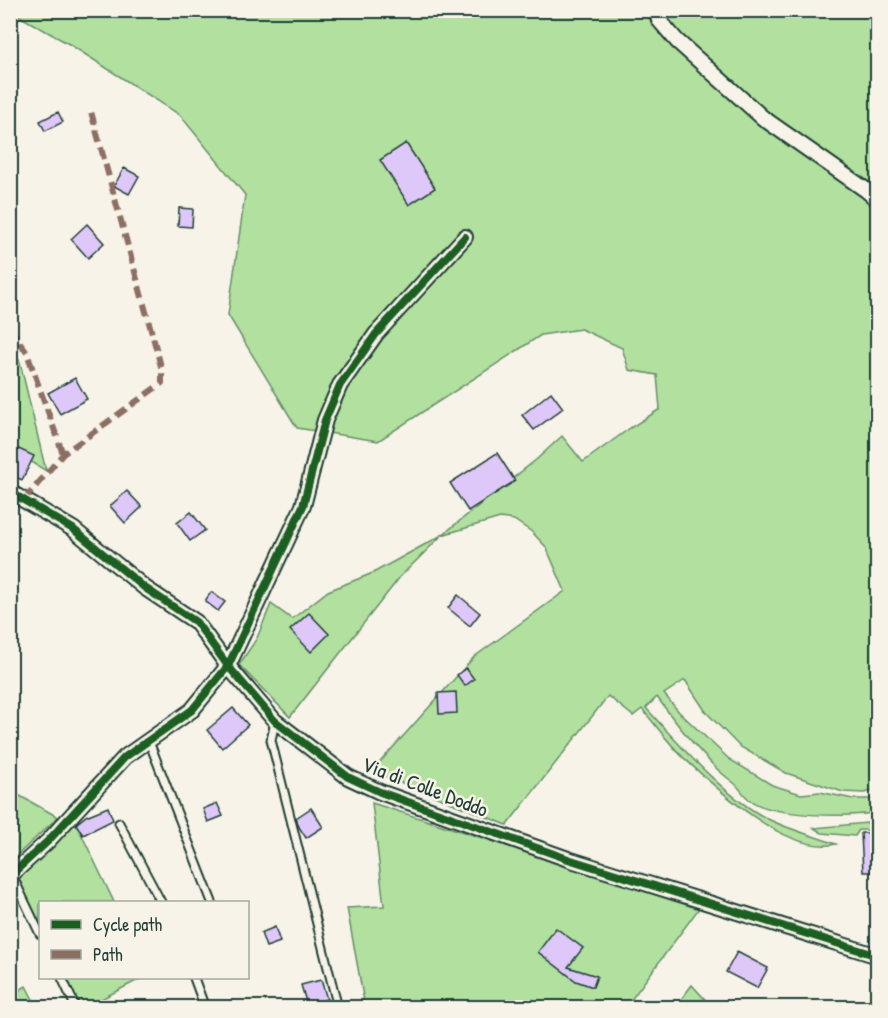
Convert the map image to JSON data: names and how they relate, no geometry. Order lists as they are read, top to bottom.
{
  "streets": {
    "street": ["Via di Colle Doddo"]
  },
  "legend": ["Cycle path", "Path"]
}
